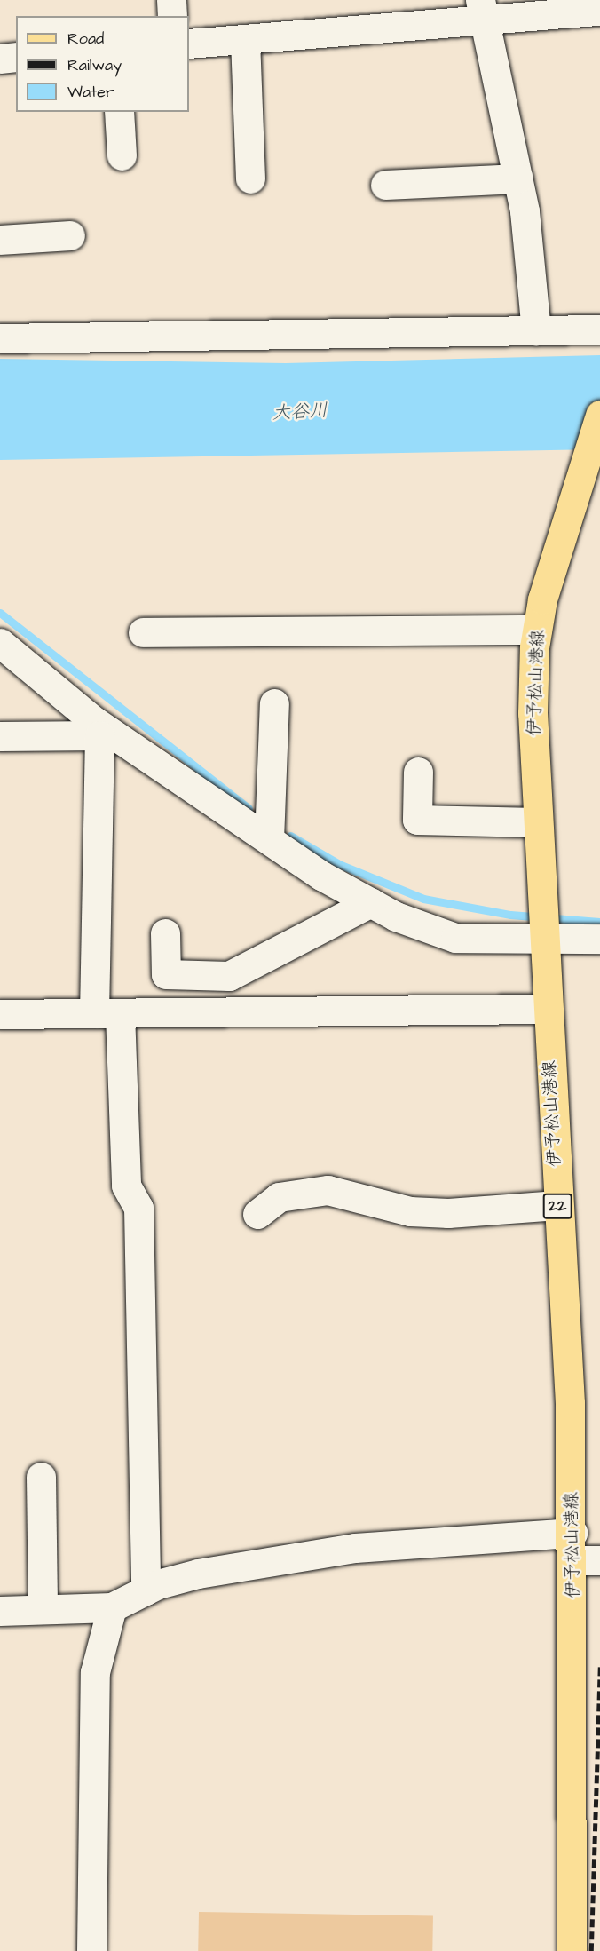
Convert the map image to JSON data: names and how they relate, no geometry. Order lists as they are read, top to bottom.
{
  "streets": {
    "main road": ["伊予松山港線", "22"]
  },
  "water": ["大谷川"],
  "legend": ["Road", "Railway", "Water"]
}
